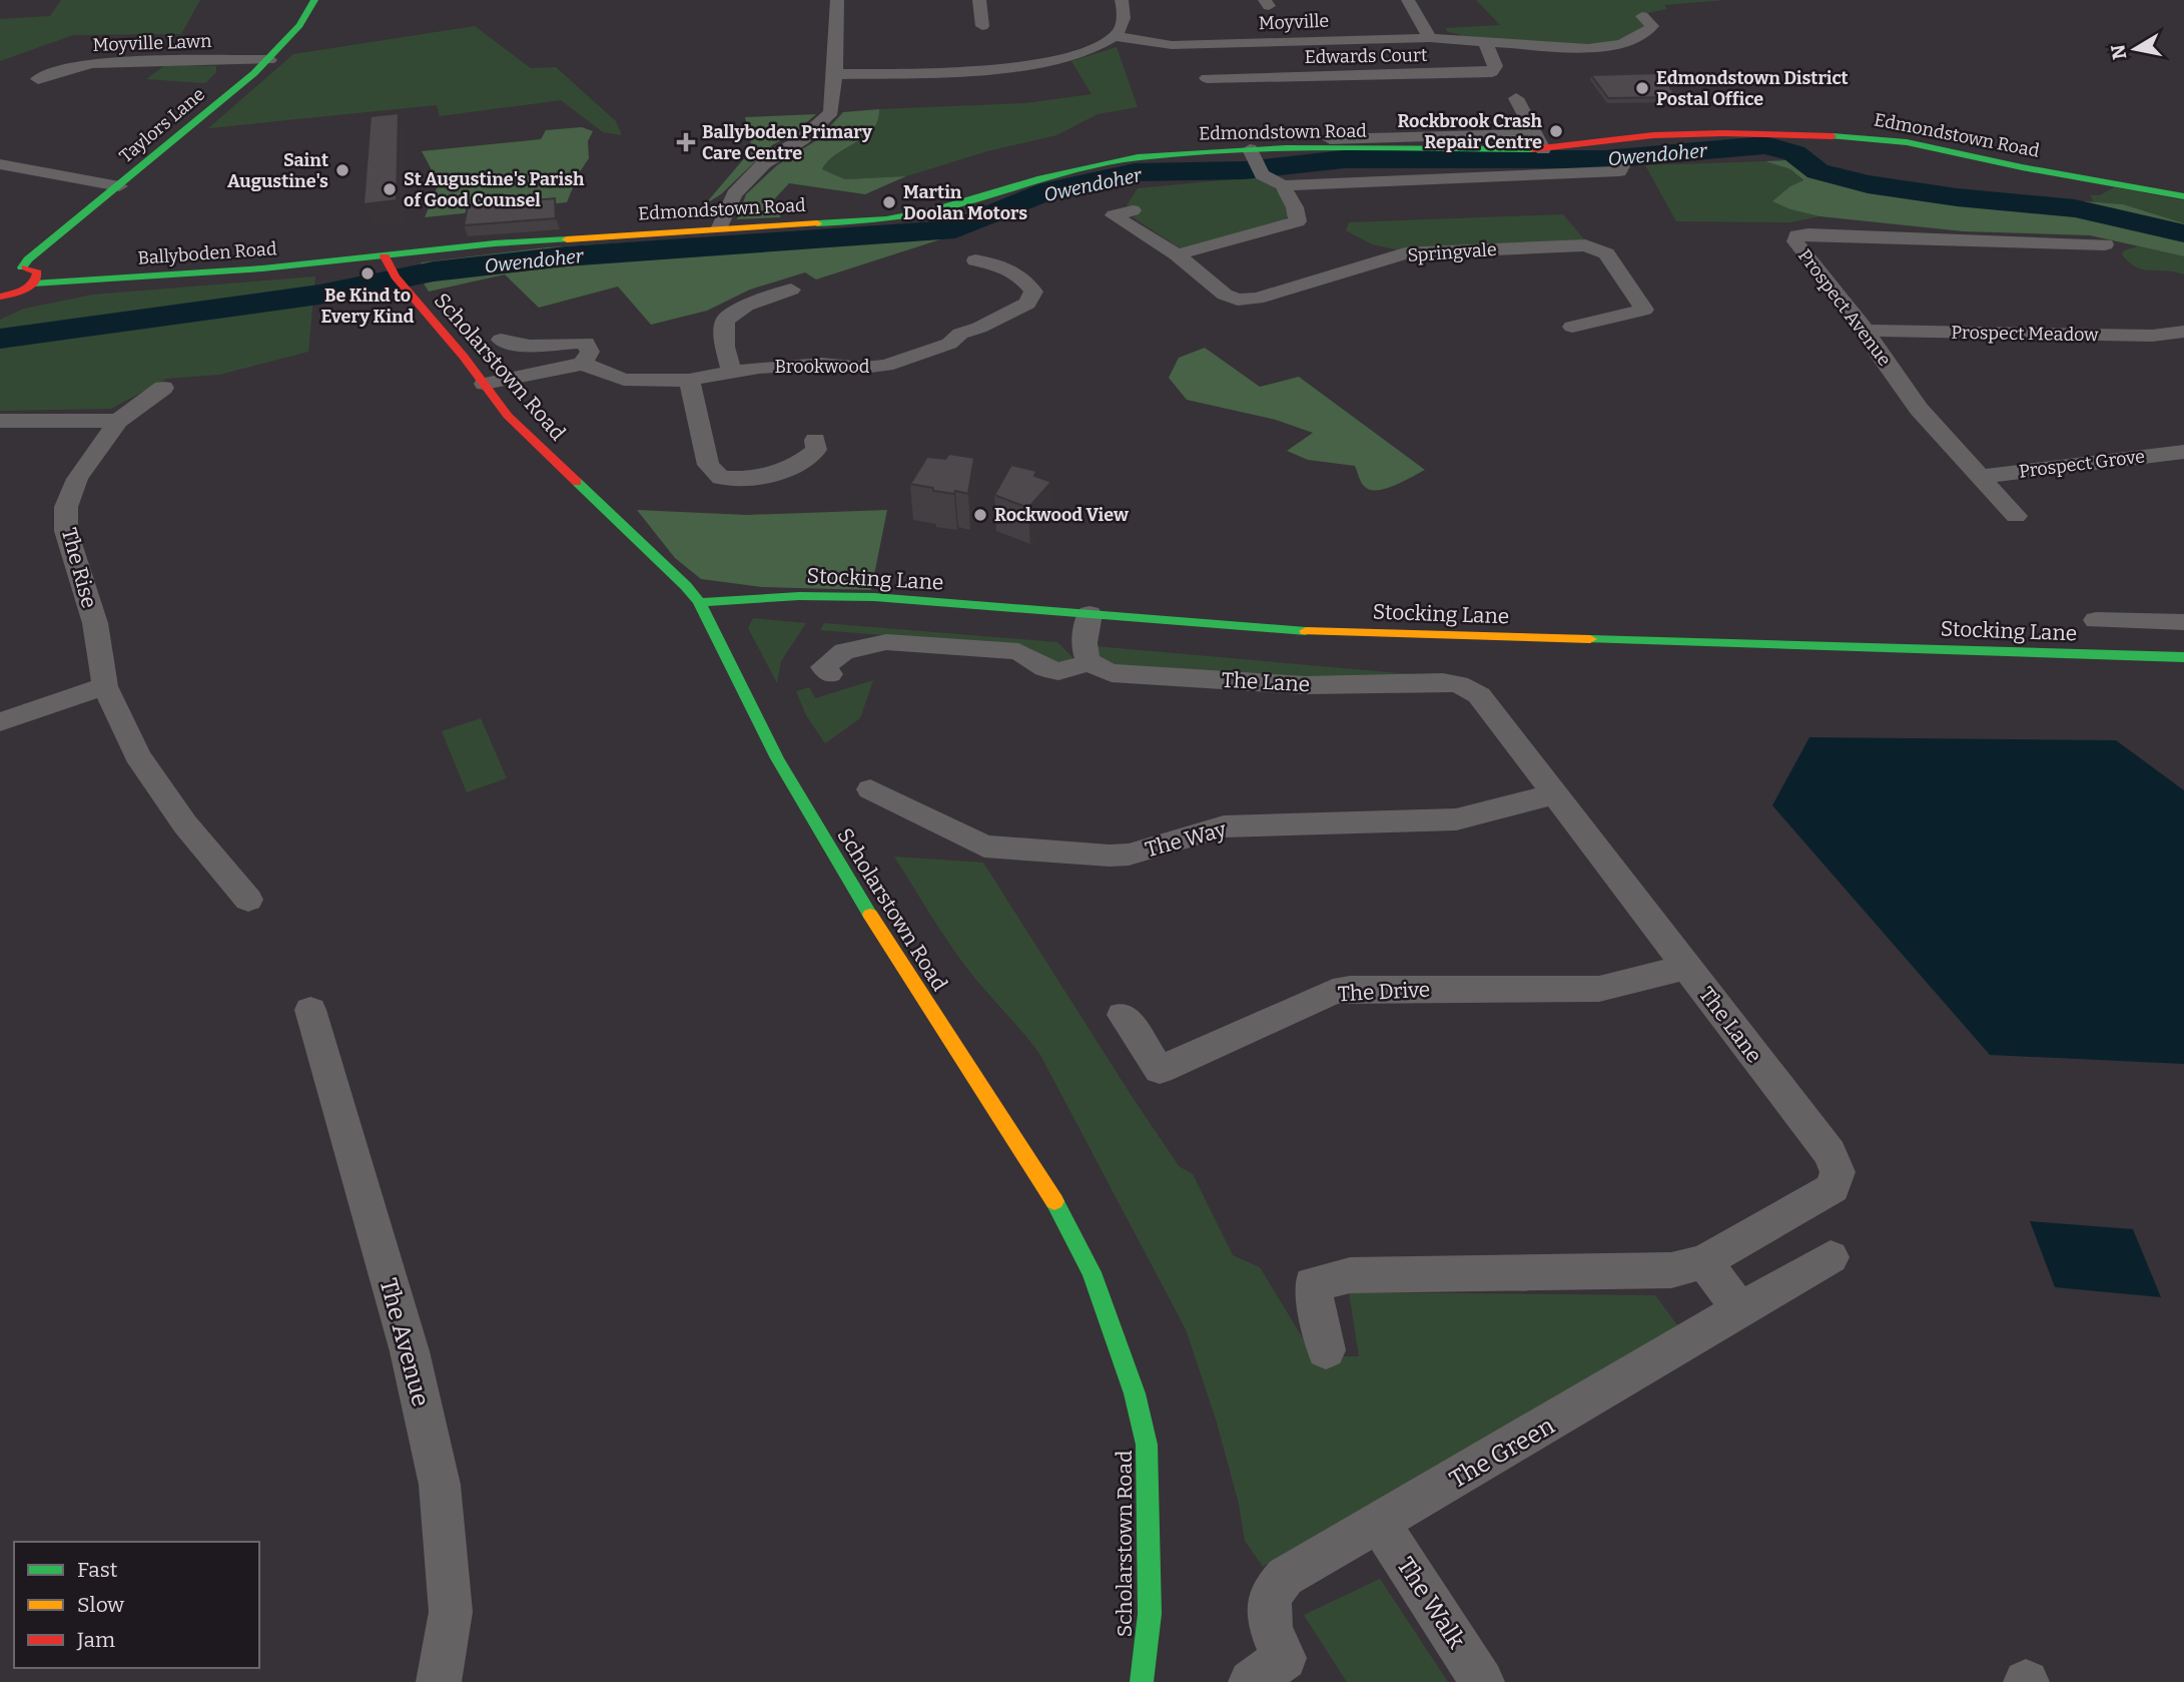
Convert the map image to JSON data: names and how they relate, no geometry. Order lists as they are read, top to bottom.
{
  "streets": {
    "main road": [
      "Taylors Lane",
      "Edmondstown Road",
      "Ballyboden Road",
      "Scholarstown Road",
      "Stocking Lane"
    ],
    "street": [
      "Moyville",
      "Moyville Lawn",
      "Edwards Court",
      "Springvale",
      "Prospect Avenue",
      "Prospect Meadow",
      "Brookwood",
      "Prospect Grove",
      "The Rise",
      "The Lane",
      "The Way",
      "The Drive",
      "The Avenue",
      "The Green",
      "The Walk"
    ]
  },
  "crossings": [
    ["Moyville", "Edwards Court"],
    ["Moyville Lawn", "Taylors Lane"],
    ["Edmondstown Road", "Ballyboden Road"],
    ["Edmondstown Road", "Scholarstown Road"],
    ["Ballyboden Road", "Scholarstown Road"],
    ["Prospect Avenue", "Prospect Meadow"],
    ["Prospect Avenue", "Prospect Grove"],
    ["Scholarstown Road", "Stocking Lane"],
    ["The Lane", "The Way"],
    ["The Lane", "The Drive"],
    ["The Green", "The Walk"]
  ],
  "water": ["Owendoher"],
  "places": {
    "other": [
      "Edmondstown District Postal Office",
      "Rockbrook Crash Repair Centre",
      "Saint Augustine's",
      "St Augustine's Parish of Good Counsel",
      "Martin Doolan Motors",
      "Be Kind to Every Kind",
      "Rockwood View"
    ],
    "health": ["Ballyboden Primary Care Centre"]
  },
  "legend": ["Fast", "Slow", "Jam"],
  "north": "left"
}
